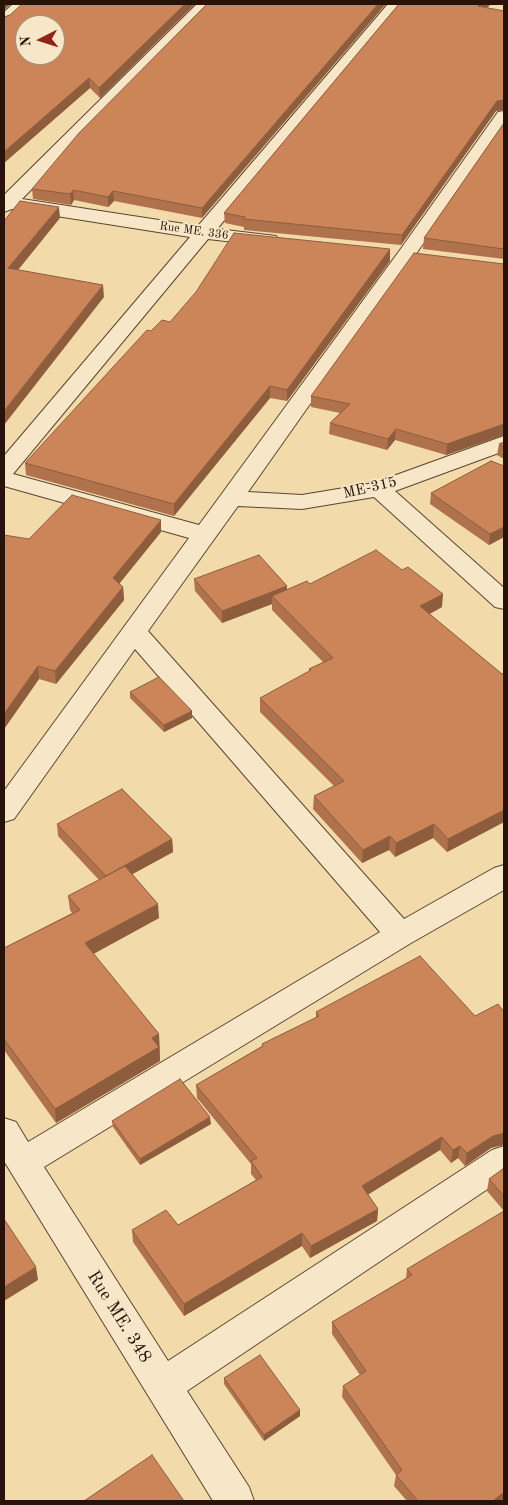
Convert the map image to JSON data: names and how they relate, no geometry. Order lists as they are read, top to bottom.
{
  "streets": {
    "street": ["Rue ME. 336", "ME-315", "Rue ME. 348"]
  },
  "north": "left"
}
